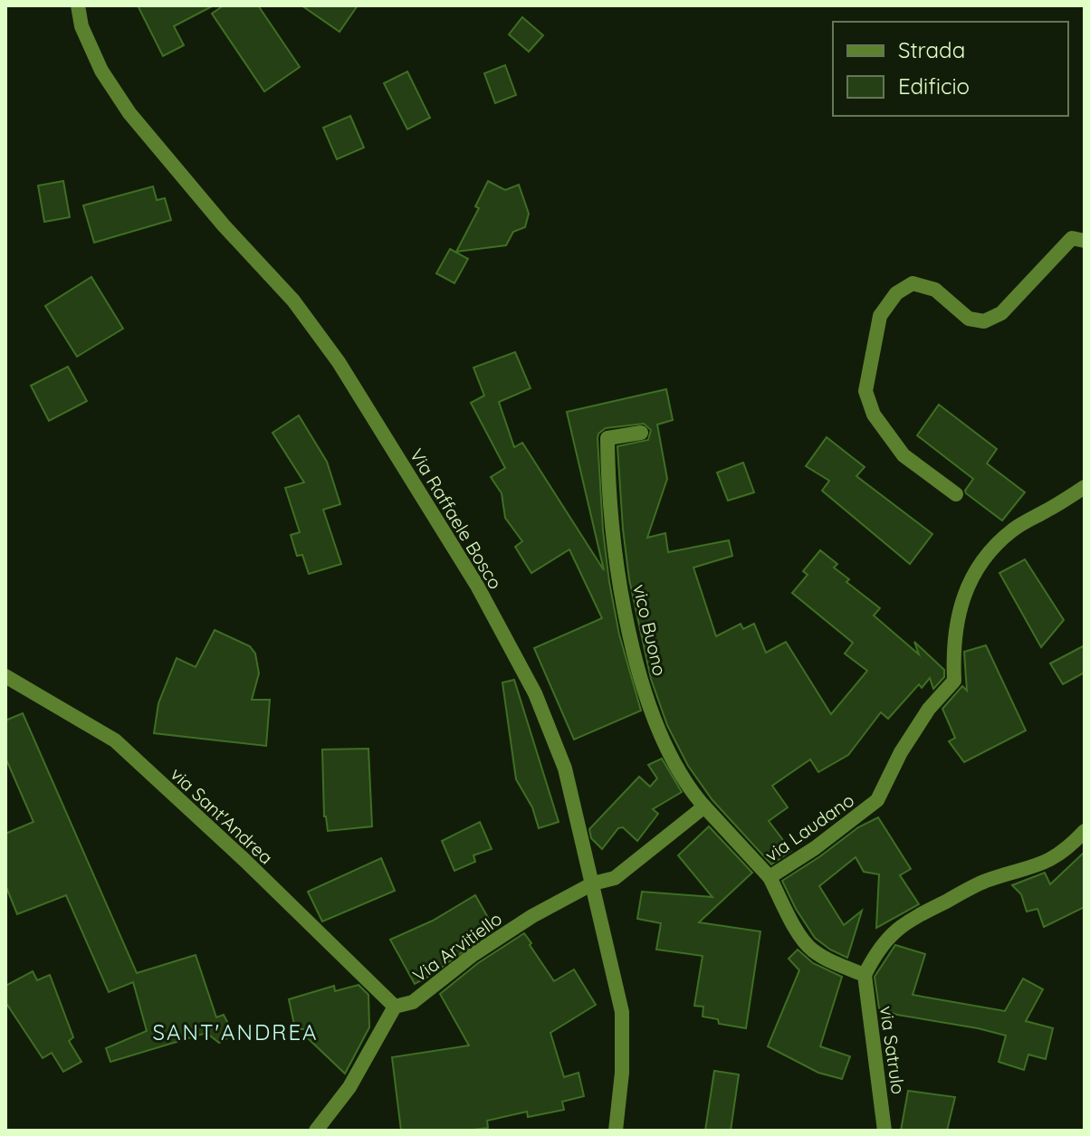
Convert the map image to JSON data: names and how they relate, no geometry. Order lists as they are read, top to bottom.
{
  "streets": {
    "street": [
      "Via Raffaele Bosco",
      "vico Buono",
      "via Sant'Andrea",
      "via Laudano",
      "Via Arvitiello",
      "via Satrulo"
    ]
  },
  "crossings": [
    ["Via Raffaele Bosco", "Via Arvitiello"],
    ["vico Buono", "via Laudano"],
    ["via Sant'Andrea", "Via Arvitiello"]
  ],
  "districts": ["SANT'ANDREA"],
  "legend": ["Strada", "Edificio"]
}
